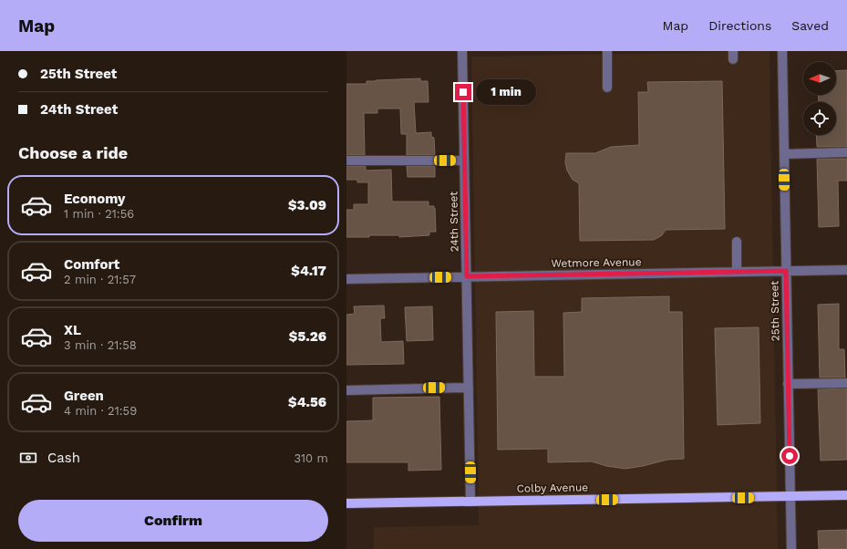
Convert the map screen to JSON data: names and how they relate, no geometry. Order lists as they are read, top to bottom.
{
  "streets": {
    "main road": ["Colby Avenue"],
    "street": ["24th Street", "Wetmore Avenue", "25th Street"]
  },
  "crossings": [
    ["24th Street", "Wetmore Avenue"],
    ["24th Street", "Colby Avenue"],
    ["Wetmore Avenue", "25th Street"],
    ["25th Street", "Colby Avenue"]
  ],
  "north": "left",
  "page": {
    "header": "Map",
    "nav": ["Map", "Directions", "Saved"],
    "banner": ["25th Street", "24th Street"],
    "bubble": "1 min",
    "heading": "Choose a ride",
    "list": [
      {
        "name": "Economy",
        "note": "1 min · 21:56",
        "value": "$3.09"
      },
      {
        "name": "Comfort",
        "note": "2 min · 21:57",
        "value": "$4.17"
      },
      {
        "name": "XL",
        "note": "3 min · 21:58",
        "value": "$5.26"
      },
      {
        "name": "Green",
        "note": "4 min · 21:59",
        "value": "$4.56"
      }
    ],
    "pay": ["Cash", "310 m"],
    "buttons": "Confirm"
  }
}
